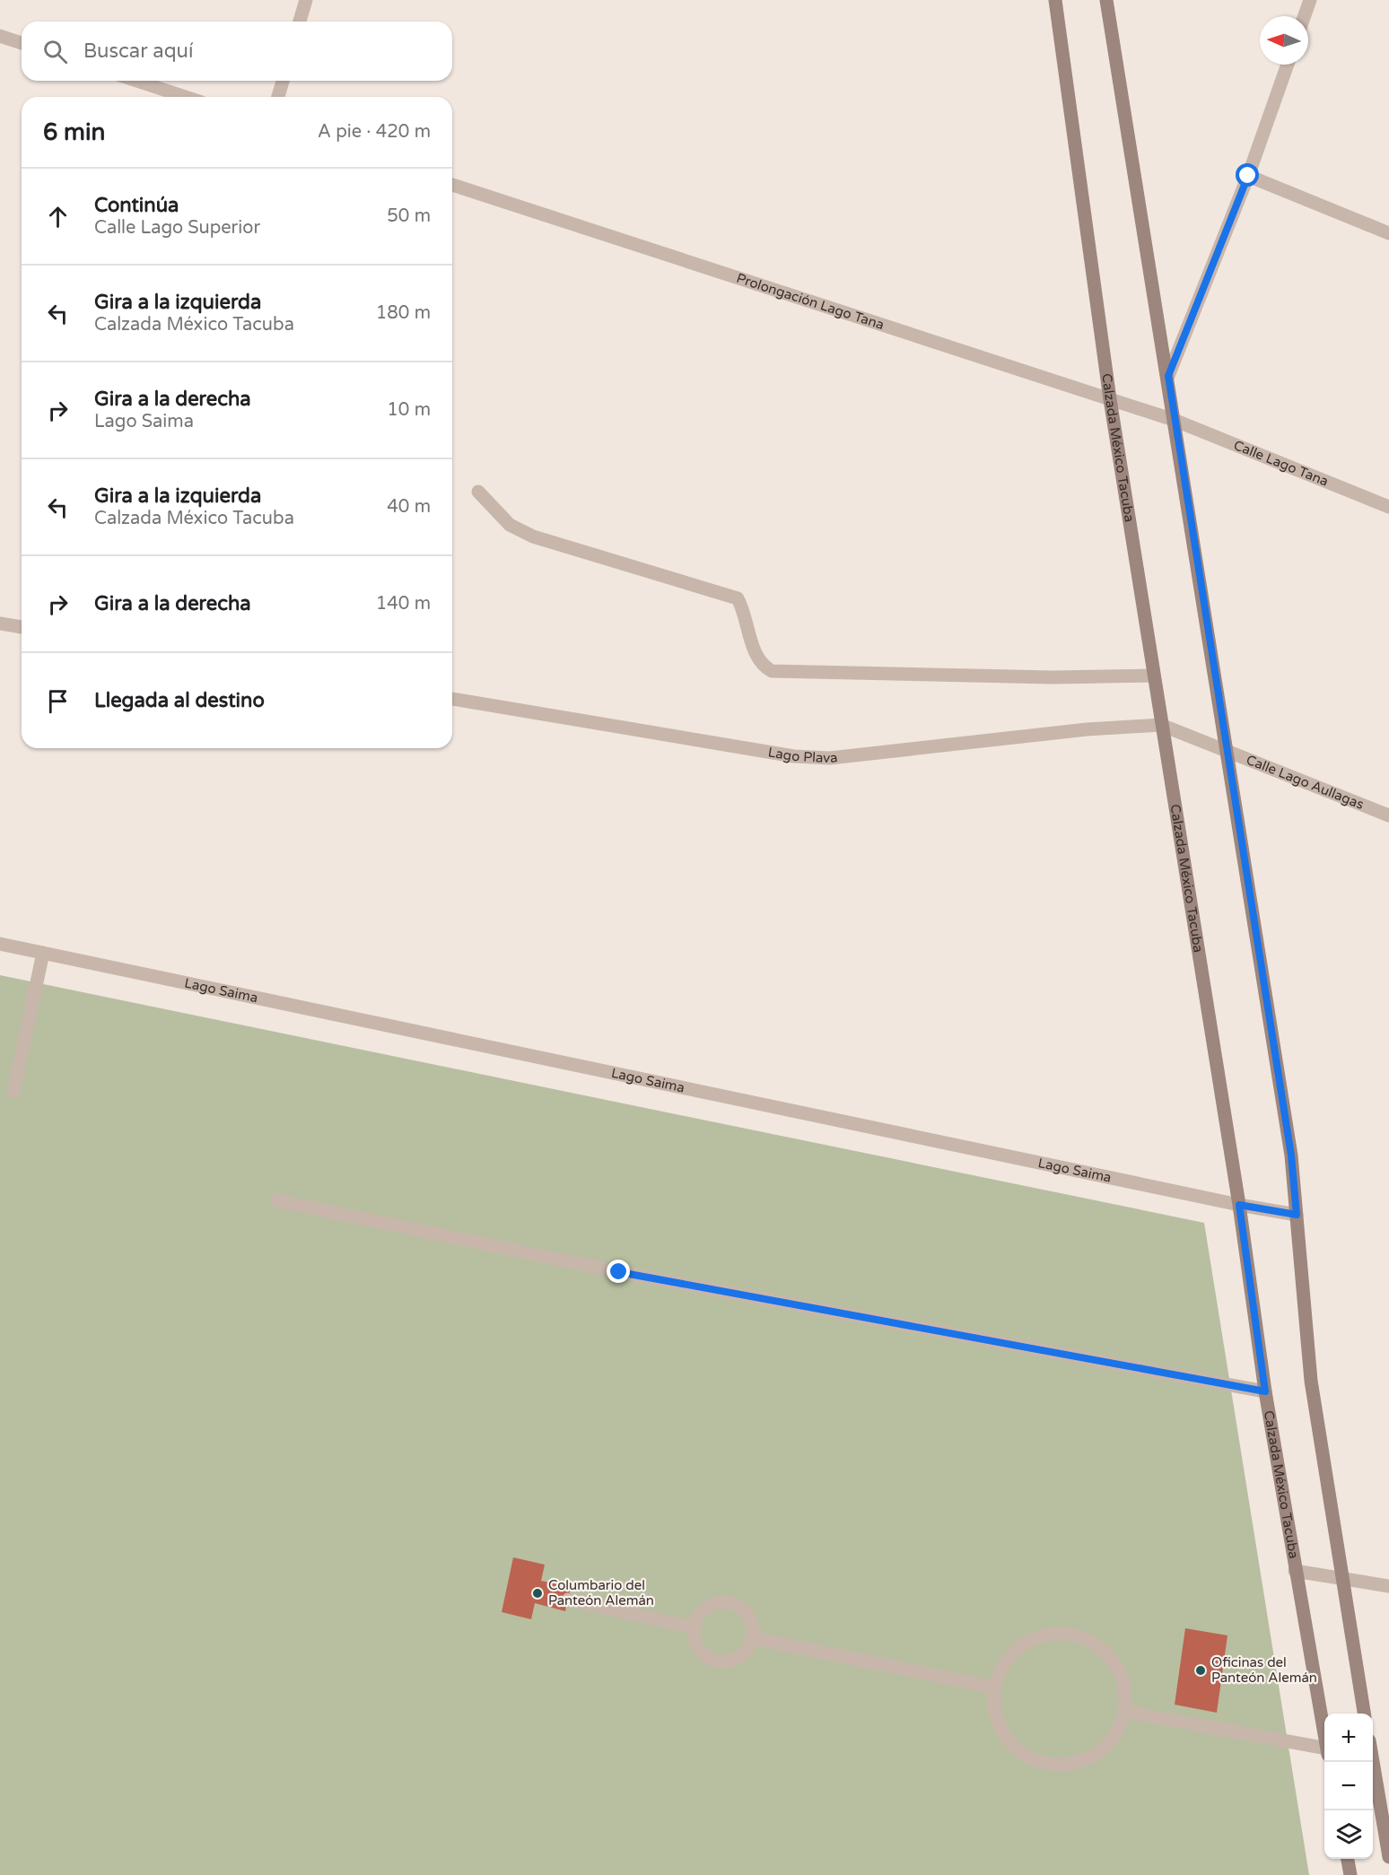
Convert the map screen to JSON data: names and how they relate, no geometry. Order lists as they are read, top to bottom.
{
  "streets": {
    "main road": ["Calzada México Tacuba"],
    "street": [
      "Prolongación Lago Tana",
      "Calle Lago Tana",
      "Lago Plava",
      "Calle Lago Aullagas",
      "Lago Saima"
    ]
  },
  "crossings": [
    ["Prolongación Lago Tana", "Calzada México Tacuba"],
    ["Prolongación Lago Tana", "Calle Lago Tana"],
    ["Calzada México Tacuba", "Lago Plava"],
    ["Calzada México Tacuba", "Calle Lago Aullagas"],
    ["Calzada México Tacuba", "Lago Saima"],
    ["Lago Plava", "Calle Lago Aullagas"]
  ],
  "places": ["Columbario del Panteón Alemán", "Oficinas del Panteón Alemán"],
  "north": "left",
  "page": {
    "search": "Buscar aquí",
    "heading": ["6 min", "A pie · 420 m"],
    "list": [
      ["Continúa", "Calle Lago Superior", "50 m"],
      ["Gira a la izquierda", "Calzada México Tacuba", "180 m"],
      ["Gira a la derecha", "Lago Saima", "10 m"],
      ["Gira a la izquierda", "Calzada México Tacuba", "40 m"],
      ["Gira a la derecha", "140 m"],
      "Llegada al destino"
    ],
    "map_buttons": ["+", "−"]
  }
}
